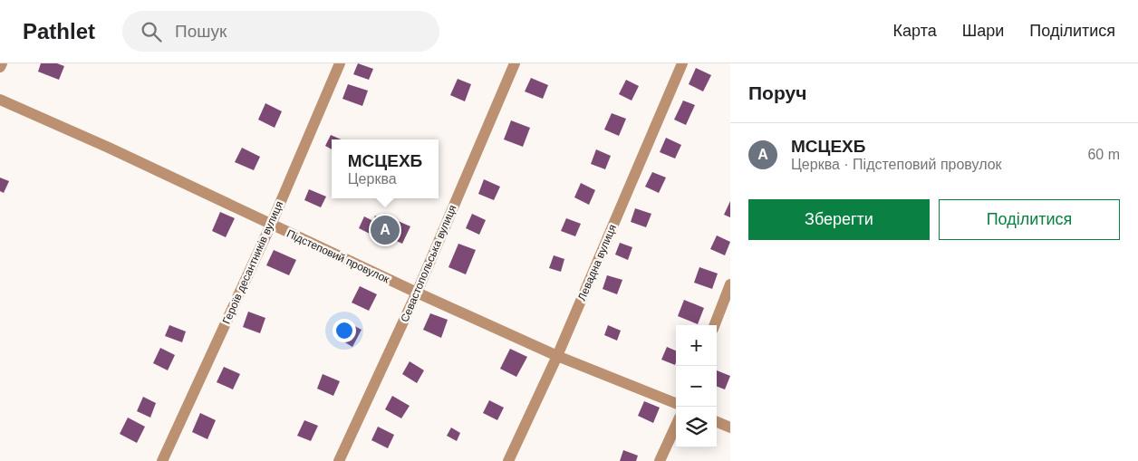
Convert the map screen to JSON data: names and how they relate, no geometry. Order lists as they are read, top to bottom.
{
  "streets": {
    "street": [
      "Підстеповий провулок",
      "Героїв десантників вулиця",
      "Левадна вулиця",
      "Севастопольська вулиця"
    ]
  },
  "crossings": [
    ["Підстеповий провулок", "Героїв десантників вулиця"],
    ["Підстеповий провулок", "Левадна вулиця"],
    ["Підстеповий провулок", "Севастопольська вулиця"]
  ],
  "page": {
    "header": "Pathlet",
    "search": "Пошук",
    "nav": ["Карта", "Шари", "Поділитися"],
    "heading": "Поруч",
    "list": [
      {
        "mark": "A",
        "name": "МСЦЕХБ",
        "note": "Церква · Підстеповий провулок",
        "value": "60 m"
      }
    ],
    "popup": ["МСЦЕХБ", "Церква"],
    "buttons": ["Зберегти", "Поділитися"],
    "pins": "A",
    "map_buttons": ["+", "−"]
  }
}
